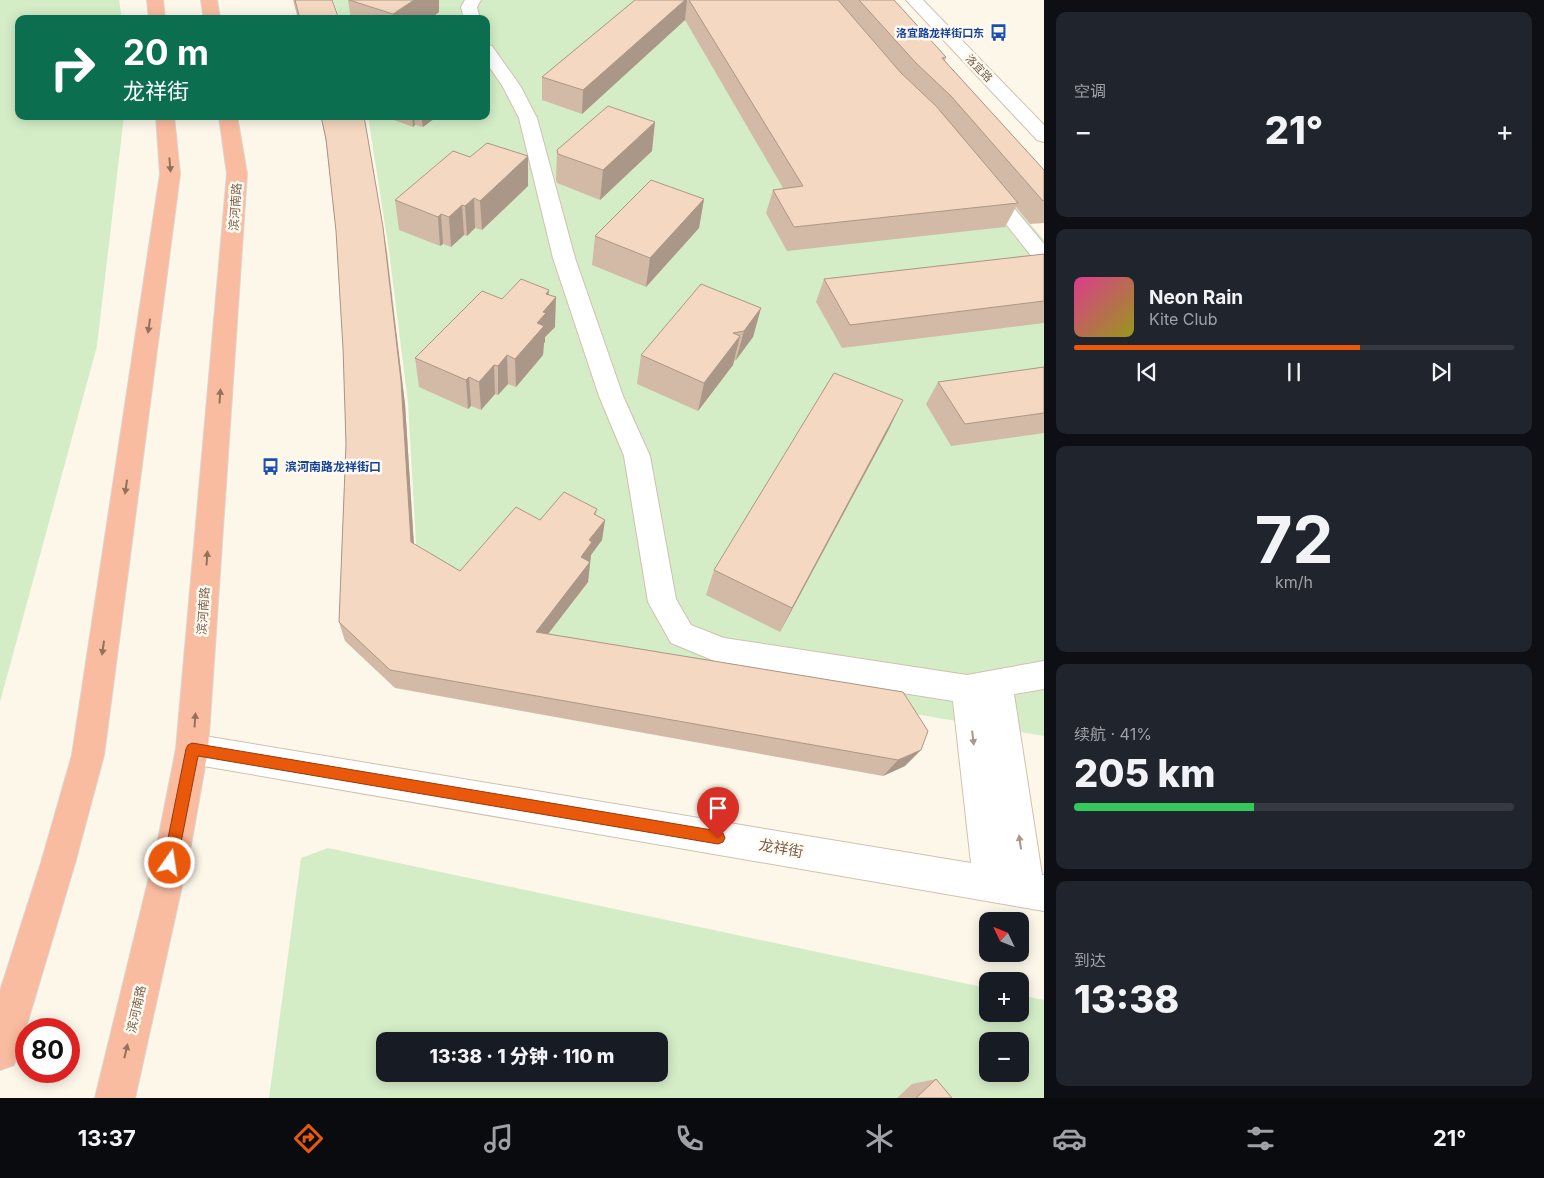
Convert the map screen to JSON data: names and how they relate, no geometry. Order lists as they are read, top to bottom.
{
  "streets": {
    "highway": ["滨河南路"],
    "street": ["洛宜路", "龙祥街"]
  },
  "crossings": [
    ["滨河南路", "龙祥街"]
  ],
  "places": {
    "bus stop": ["洛宜路龙祥街口东", "滨河南路龙祥街口"]
  },
  "north": "top left",
  "page": {
    "tile": [
      "空调",
      ["72", "km/h"],
      ["续航 · 41%", "205 km"],
      ["到达", "13:38"]
    ],
    "turn": ["20 m", "龙祥街"],
    "heat": ["−", "21°", "+"],
    "song": ["Neon Rain", "Kite Club"],
    "map_buttons": ["+", "−"],
    "limit": "80",
    "trip": "13:38 · 1 分钟 · 110 m",
    "tabs": ["13:37", "21°"]
  }
}
